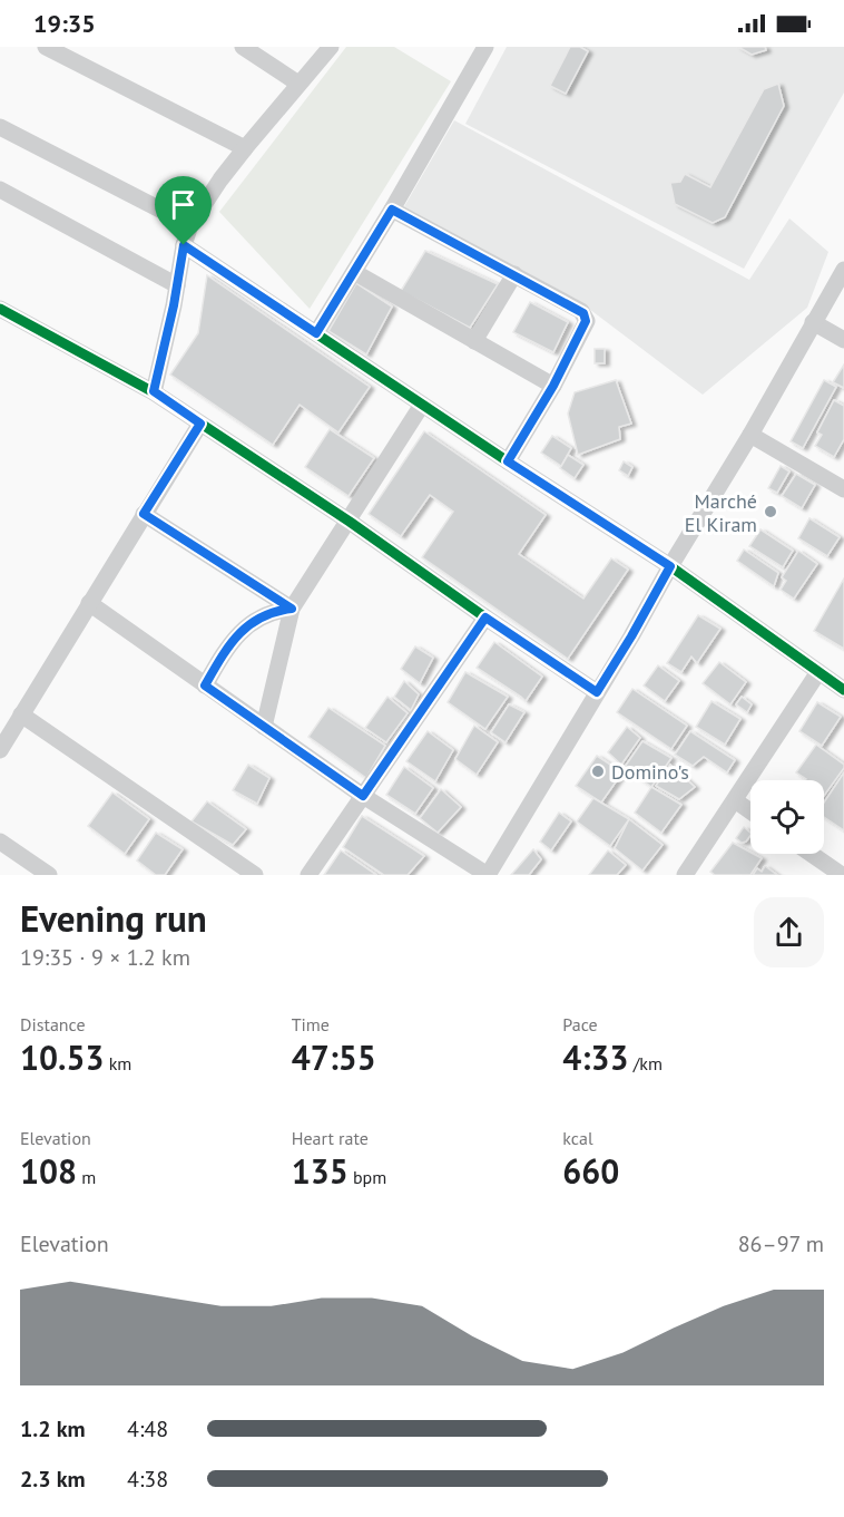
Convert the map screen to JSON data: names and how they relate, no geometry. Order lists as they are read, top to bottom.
{
  "places": ["Marché El Kiram", "Domino's"],
  "page": {
    "status": "19:35",
    "heading": ["Evening run", "19:35 · 9 × 1.2 km"],
    "stats": [
      ["Distance", "10.53 km"],
      ["Time", "47:55"],
      ["Pace", "4:33 /km"],
      ["Elevation", "108 m"],
      ["Heart rate", "135 bpm"],
      ["kcal", "660"]
    ],
    "chart": ["Elevation", "86–97 m"],
    "list": [
      {
        "name": "1.2 km",
        "note": "4:48"
      },
      {
        "name": "2.3 km",
        "note": "4:38"
      }
    ]
  }
}
